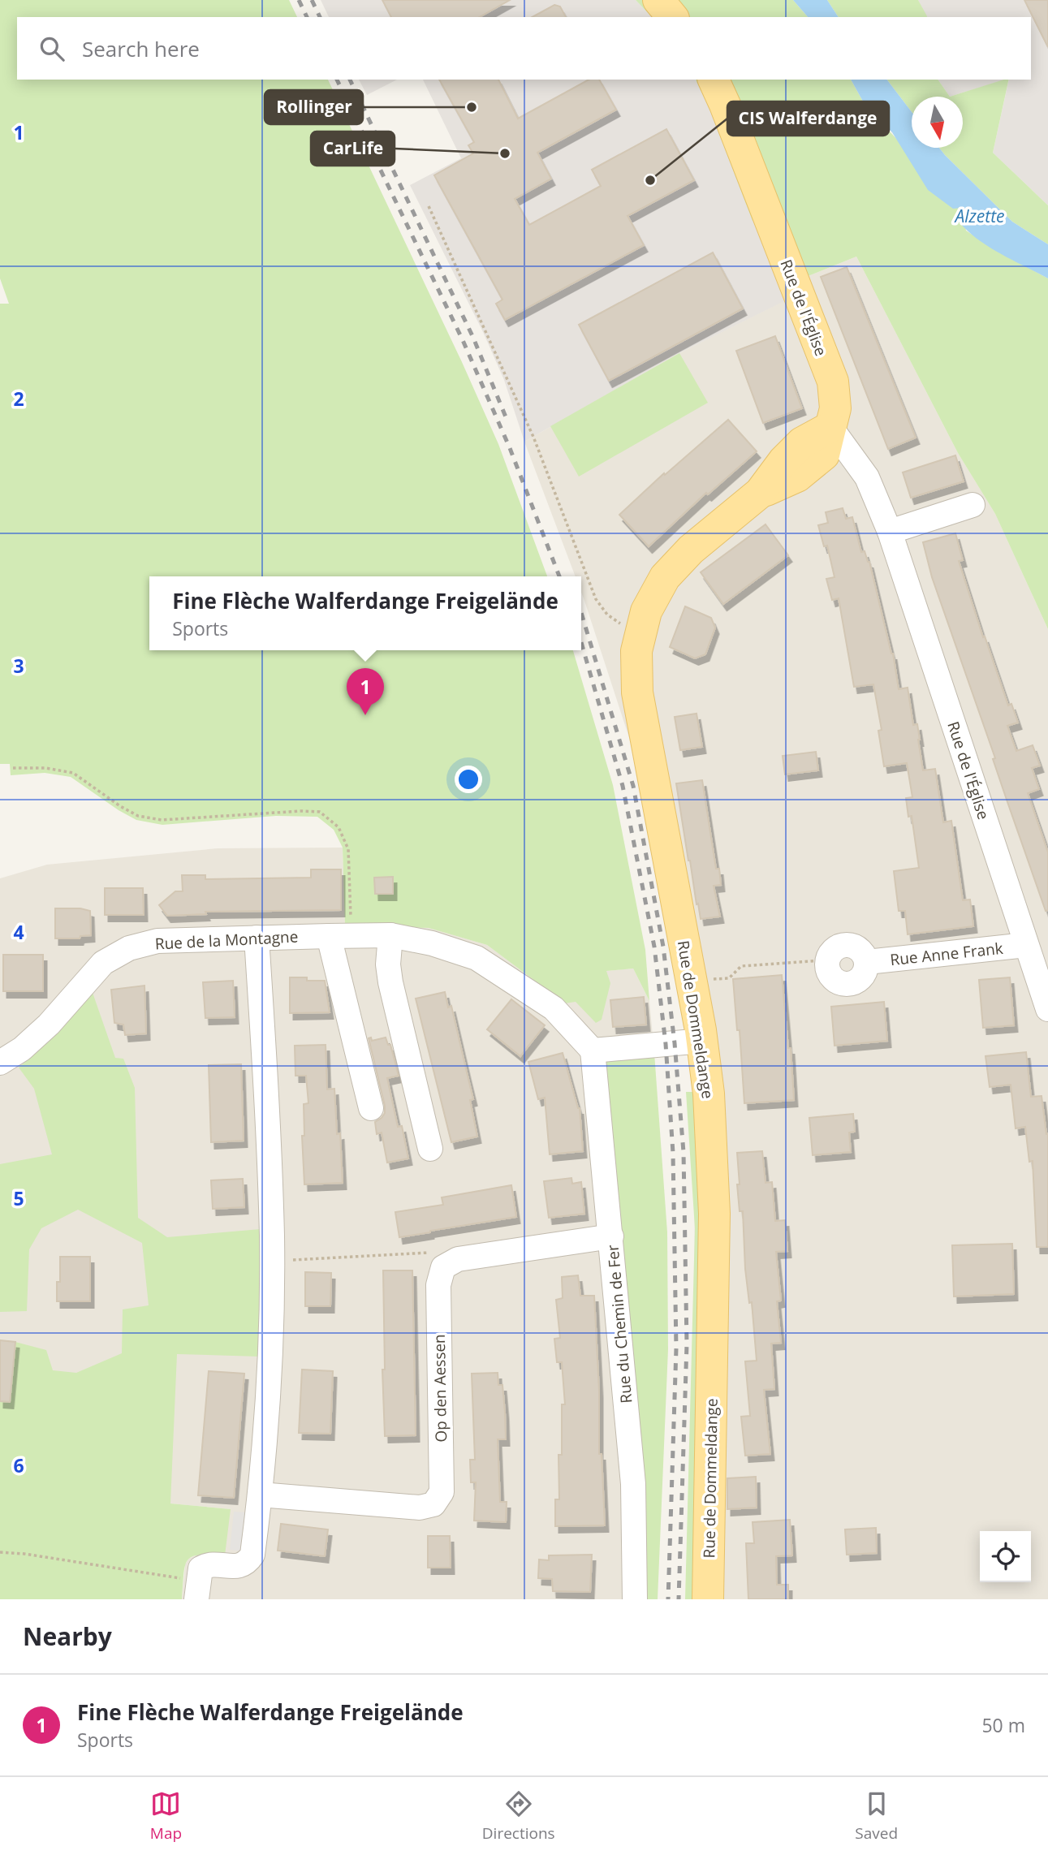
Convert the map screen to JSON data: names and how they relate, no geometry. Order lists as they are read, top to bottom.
{
  "streets": {
    "main road": ["Rue de l'Église", "Rue de Dommeldange"],
    "street": [
      "Rue de la Montagne",
      "Rue Anne Frank",
      "Rue du Chemin de Fer",
      "Op den Aessen"
    ]
  },
  "crossings": [
    ["Rue de l'Église", "Rue Anne Frank"],
    ["Rue de l'Église", "Rue de Dommeldange"],
    ["Rue de la Montagne", "Rue du Chemin de Fer"]
  ],
  "water": ["Alzette"],
  "places": ["Rollinger", "CarLife", "CIS Walferdange"],
  "north": "bottom",
  "page": {
    "search": "Search here",
    "popup": ["Fine Flèche Walferdange Freigelände", "Sports"],
    "pins": "1",
    "heading": "Nearby",
    "list": [
      {
        "mark": "1",
        "name": "Fine Flèche Walferdange Freigelände",
        "note": "Sports",
        "value": "50 m"
      }
    ],
    "nav": ["Map", "Directions", "Saved"]
  },
  "grid": {
    "rows": [
      "1",
      "2",
      "3",
      "4",
      "5",
      "6"
    ]
  }
}
